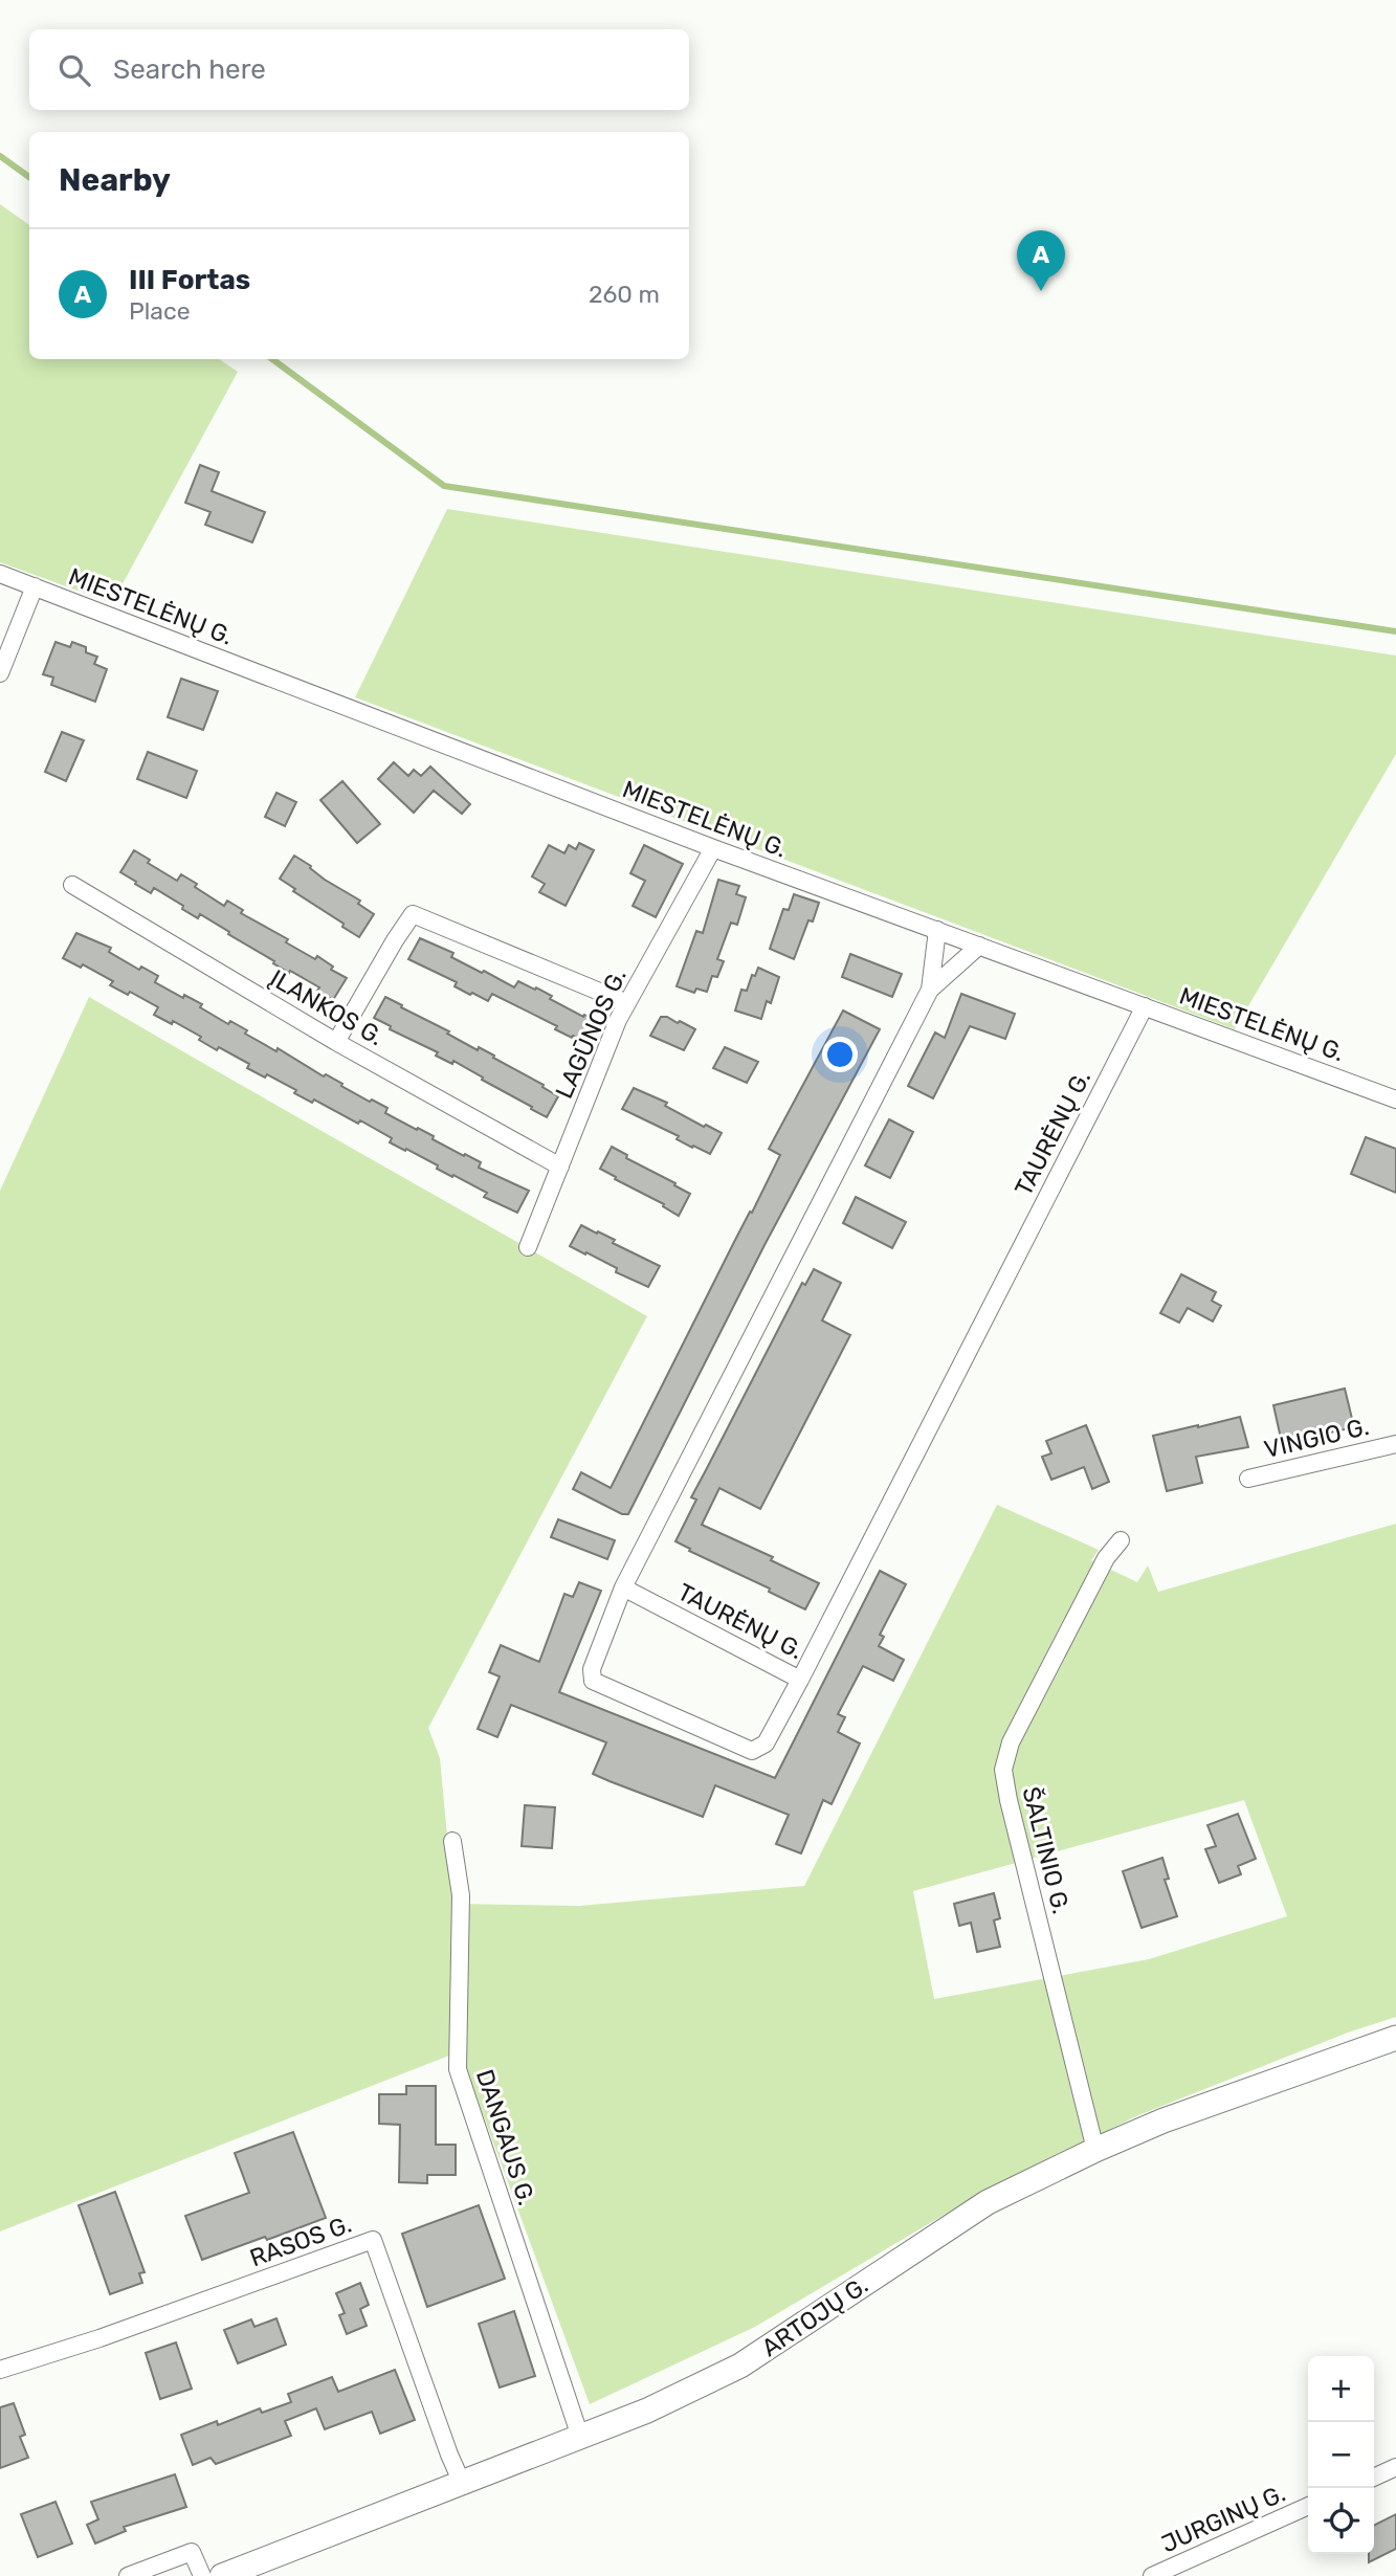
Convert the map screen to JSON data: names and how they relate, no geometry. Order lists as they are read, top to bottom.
{
  "streets": {
    "main road": ["ARTOJŲ G."],
    "street": [
      "MIESTELĖNŲ G.",
      "ĮLANKOS G.",
      "LAGŪNOS G.",
      "TAURĖNŲ G.",
      "VINGIO G.",
      "ŠALTINIO G.",
      "DANGAUS G.",
      "RASOS G.",
      "JURGINŲ G."
    ]
  },
  "crossings": [
    ["MIESTELĖNŲ G.", "LAGŪNOS G."],
    ["MIESTELĖNŲ G.", "TAURĖNŲ G."],
    ["ĮLANKOS G.", "LAGŪNOS G."],
    ["ŠALTINIO G.", "ARTOJŲ G."],
    ["DANGAUS G.", "ARTOJŲ G."],
    ["RASOS G.", "ARTOJŲ G."]
  ],
  "page": {
    "search": "Search here",
    "heading": "Nearby",
    "list": [
      {
        "mark": "A",
        "name": "III Fortas",
        "note": "Place",
        "value": "260 m"
      }
    ],
    "pins": "A",
    "map_buttons": ["+", "−"]
  }
}
